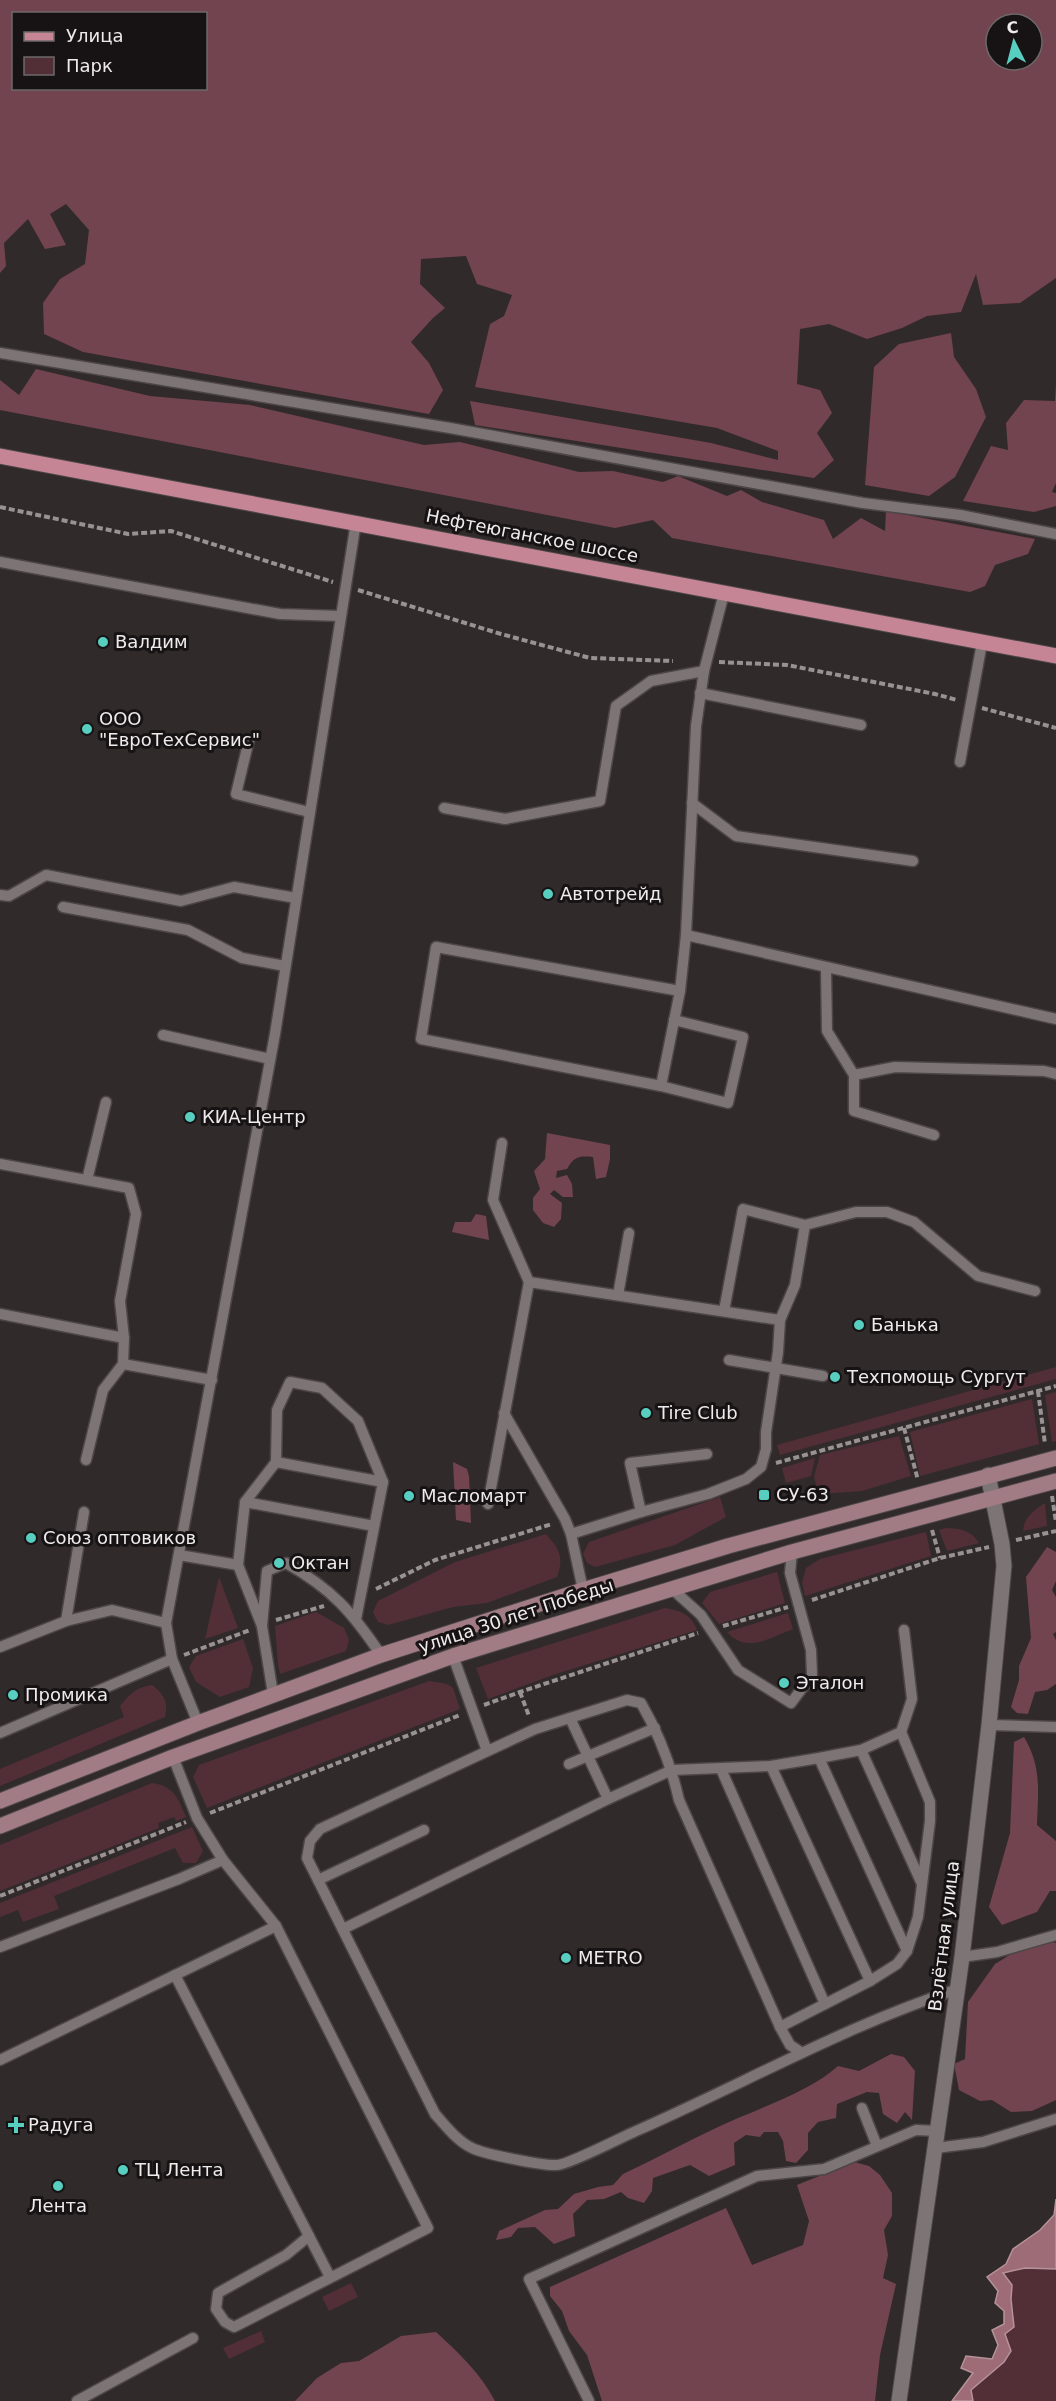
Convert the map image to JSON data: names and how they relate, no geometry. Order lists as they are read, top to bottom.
{
  "streets": {
    "main road": ["Нефтеюганское шоссе", "улица 30 лет Победы"],
    "street": ["Взлётная улица"]
  },
  "crossings": [
    ["улица 30 лет Победы", "Взлётная улица"]
  ],
  "places": {
    "other": [
      "Валдим",
      "ООО \"ЕвроТехСервис\"",
      "Автотрейд",
      "КИА-Центр",
      "Банька",
      "Техпомощь Сургут",
      "Tire Club",
      "Масломарт",
      "Союз оптовиков",
      "Октан",
      "Эталон",
      "Промика",
      "METRO",
      "ТЦ Лента",
      "Лента"
    ],
    "transit": ["СУ-63"],
    "health": ["Радуга"]
  },
  "legend": ["Улица", "Парк"],
  "north": "top"
}
